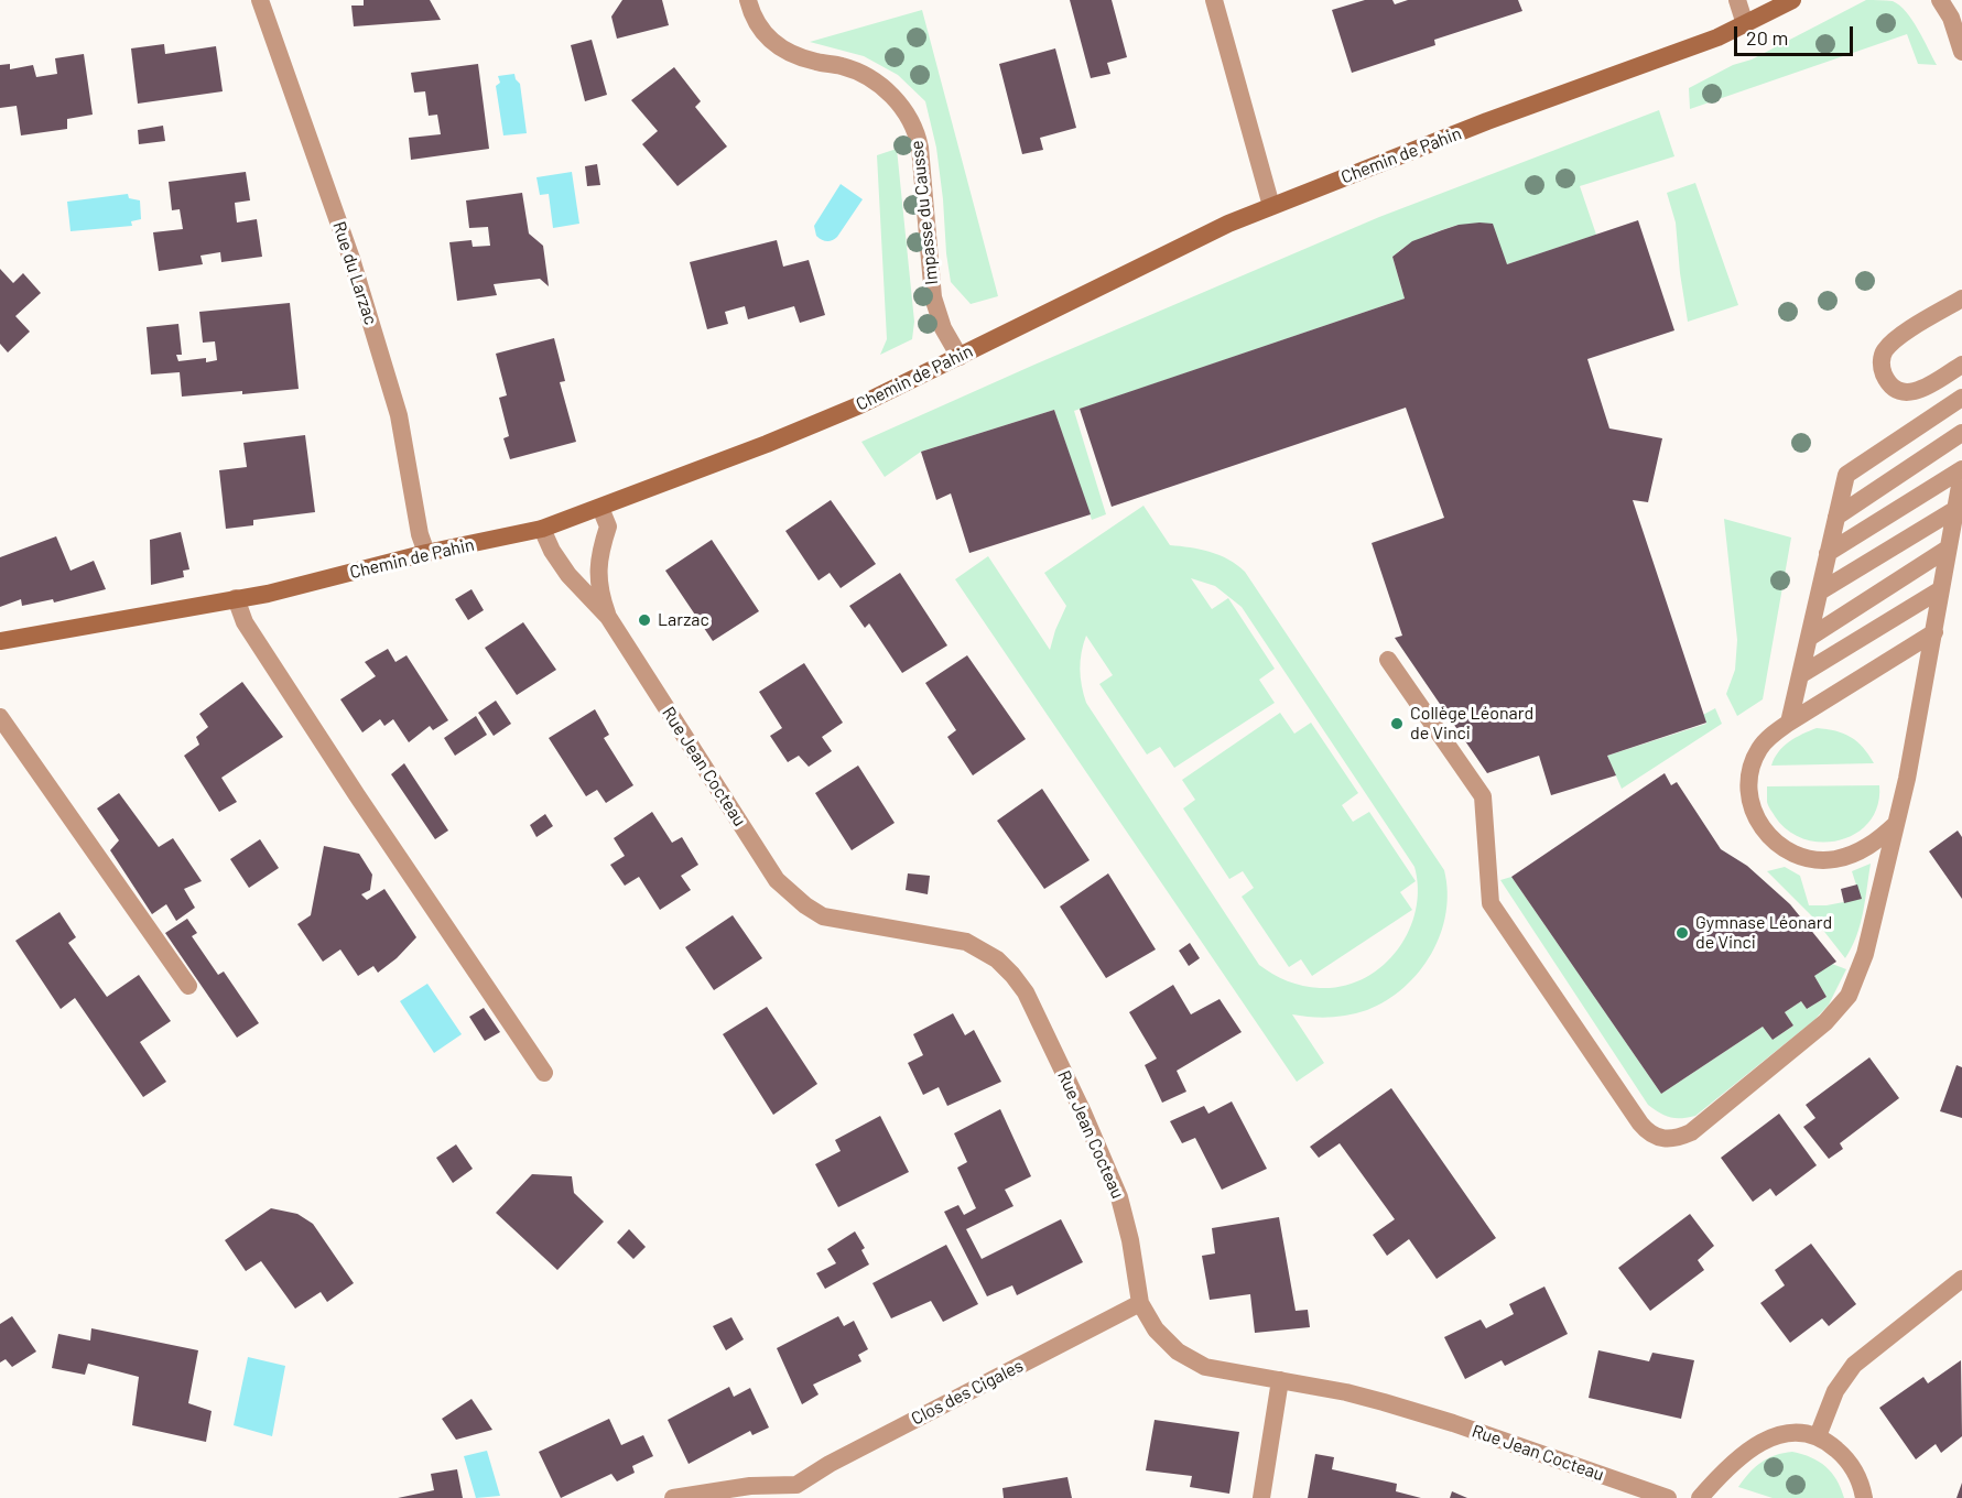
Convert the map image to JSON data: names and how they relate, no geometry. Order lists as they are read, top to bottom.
{
  "streets": {
    "main road": ["Chemin de Pahin"],
    "street": [
      "Impasse du Causse",
      "Rue du Larzac",
      "Rue Jean Cocteau",
      "Clos des Cigales"
    ]
  },
  "crossings": [
    ["Chemin de Pahin", "Impasse du Causse"],
    ["Chemin de Pahin", "Rue du Larzac"],
    ["Chemin de Pahin", "Rue Jean Cocteau"],
    ["Rue Jean Cocteau", "Clos des Cigales"]
  ],
  "places": ["Larzac", "Collège Léonard de Vinci", "Gymnase Léonard de Vinci"],
  "scale_bar": "20 m"
}
